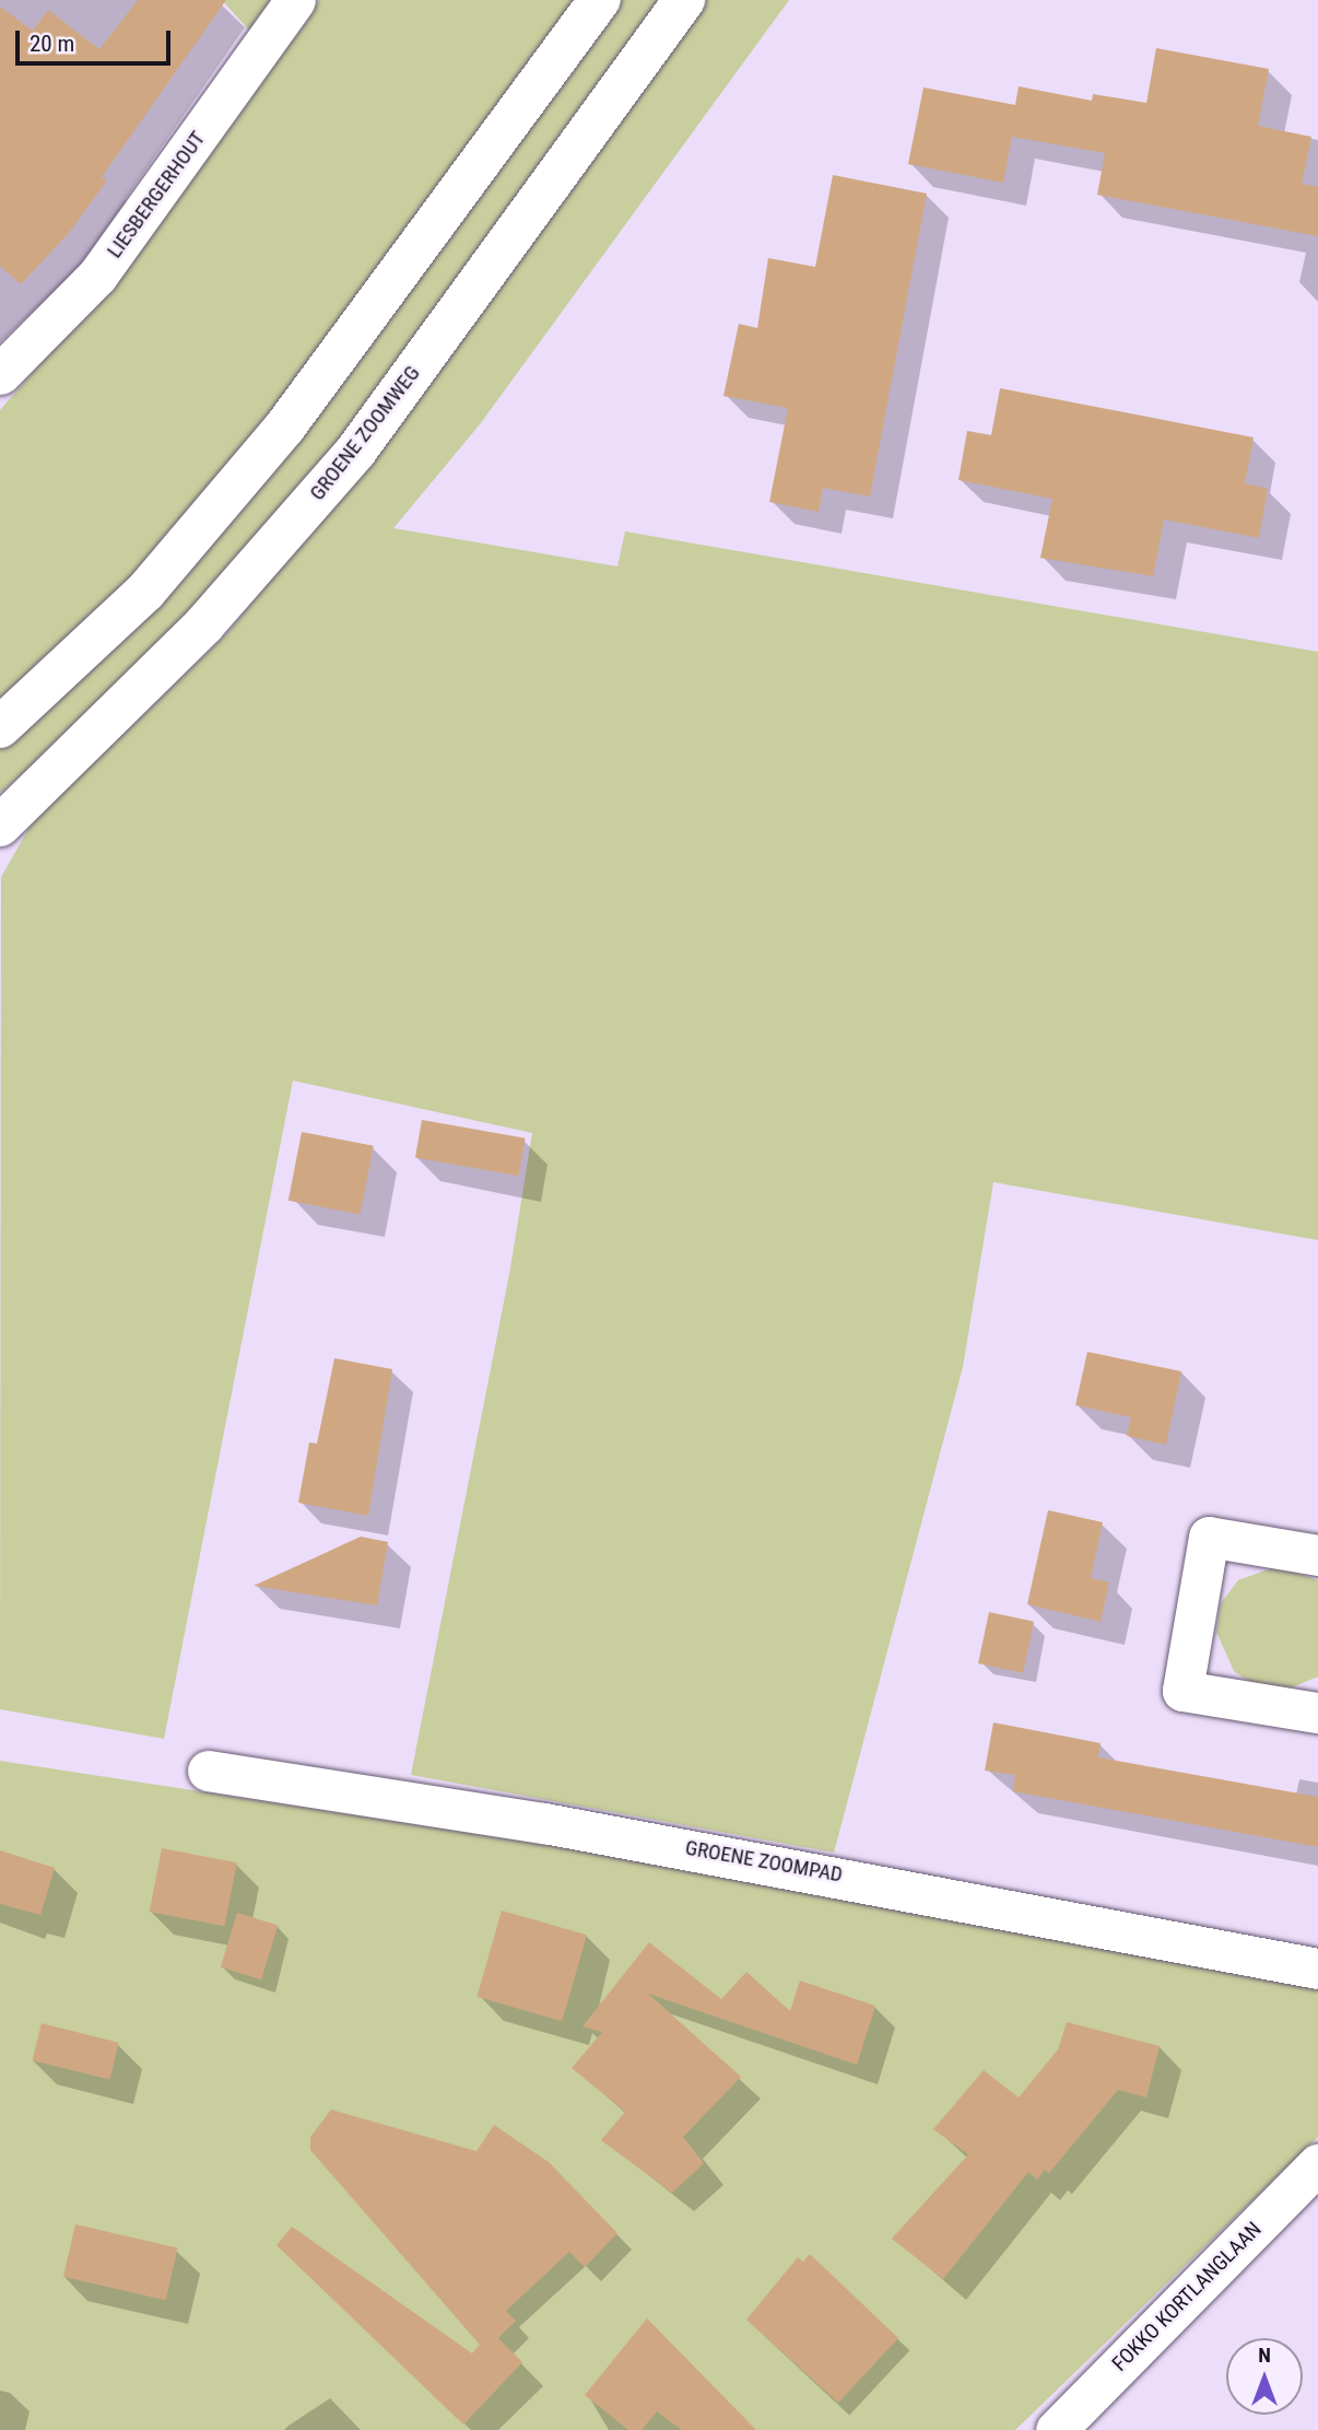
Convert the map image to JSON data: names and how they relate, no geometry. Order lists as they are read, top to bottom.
{
  "streets": {
    "main road": ["GROENE ZOOMWEG"],
    "street": ["LIESBERGERHOUT", "GROENE ZOOMPAD", "FOKKO KORTLANGLAAN"]
  },
  "scale_bar": "20 m",
  "north": "top"
}
